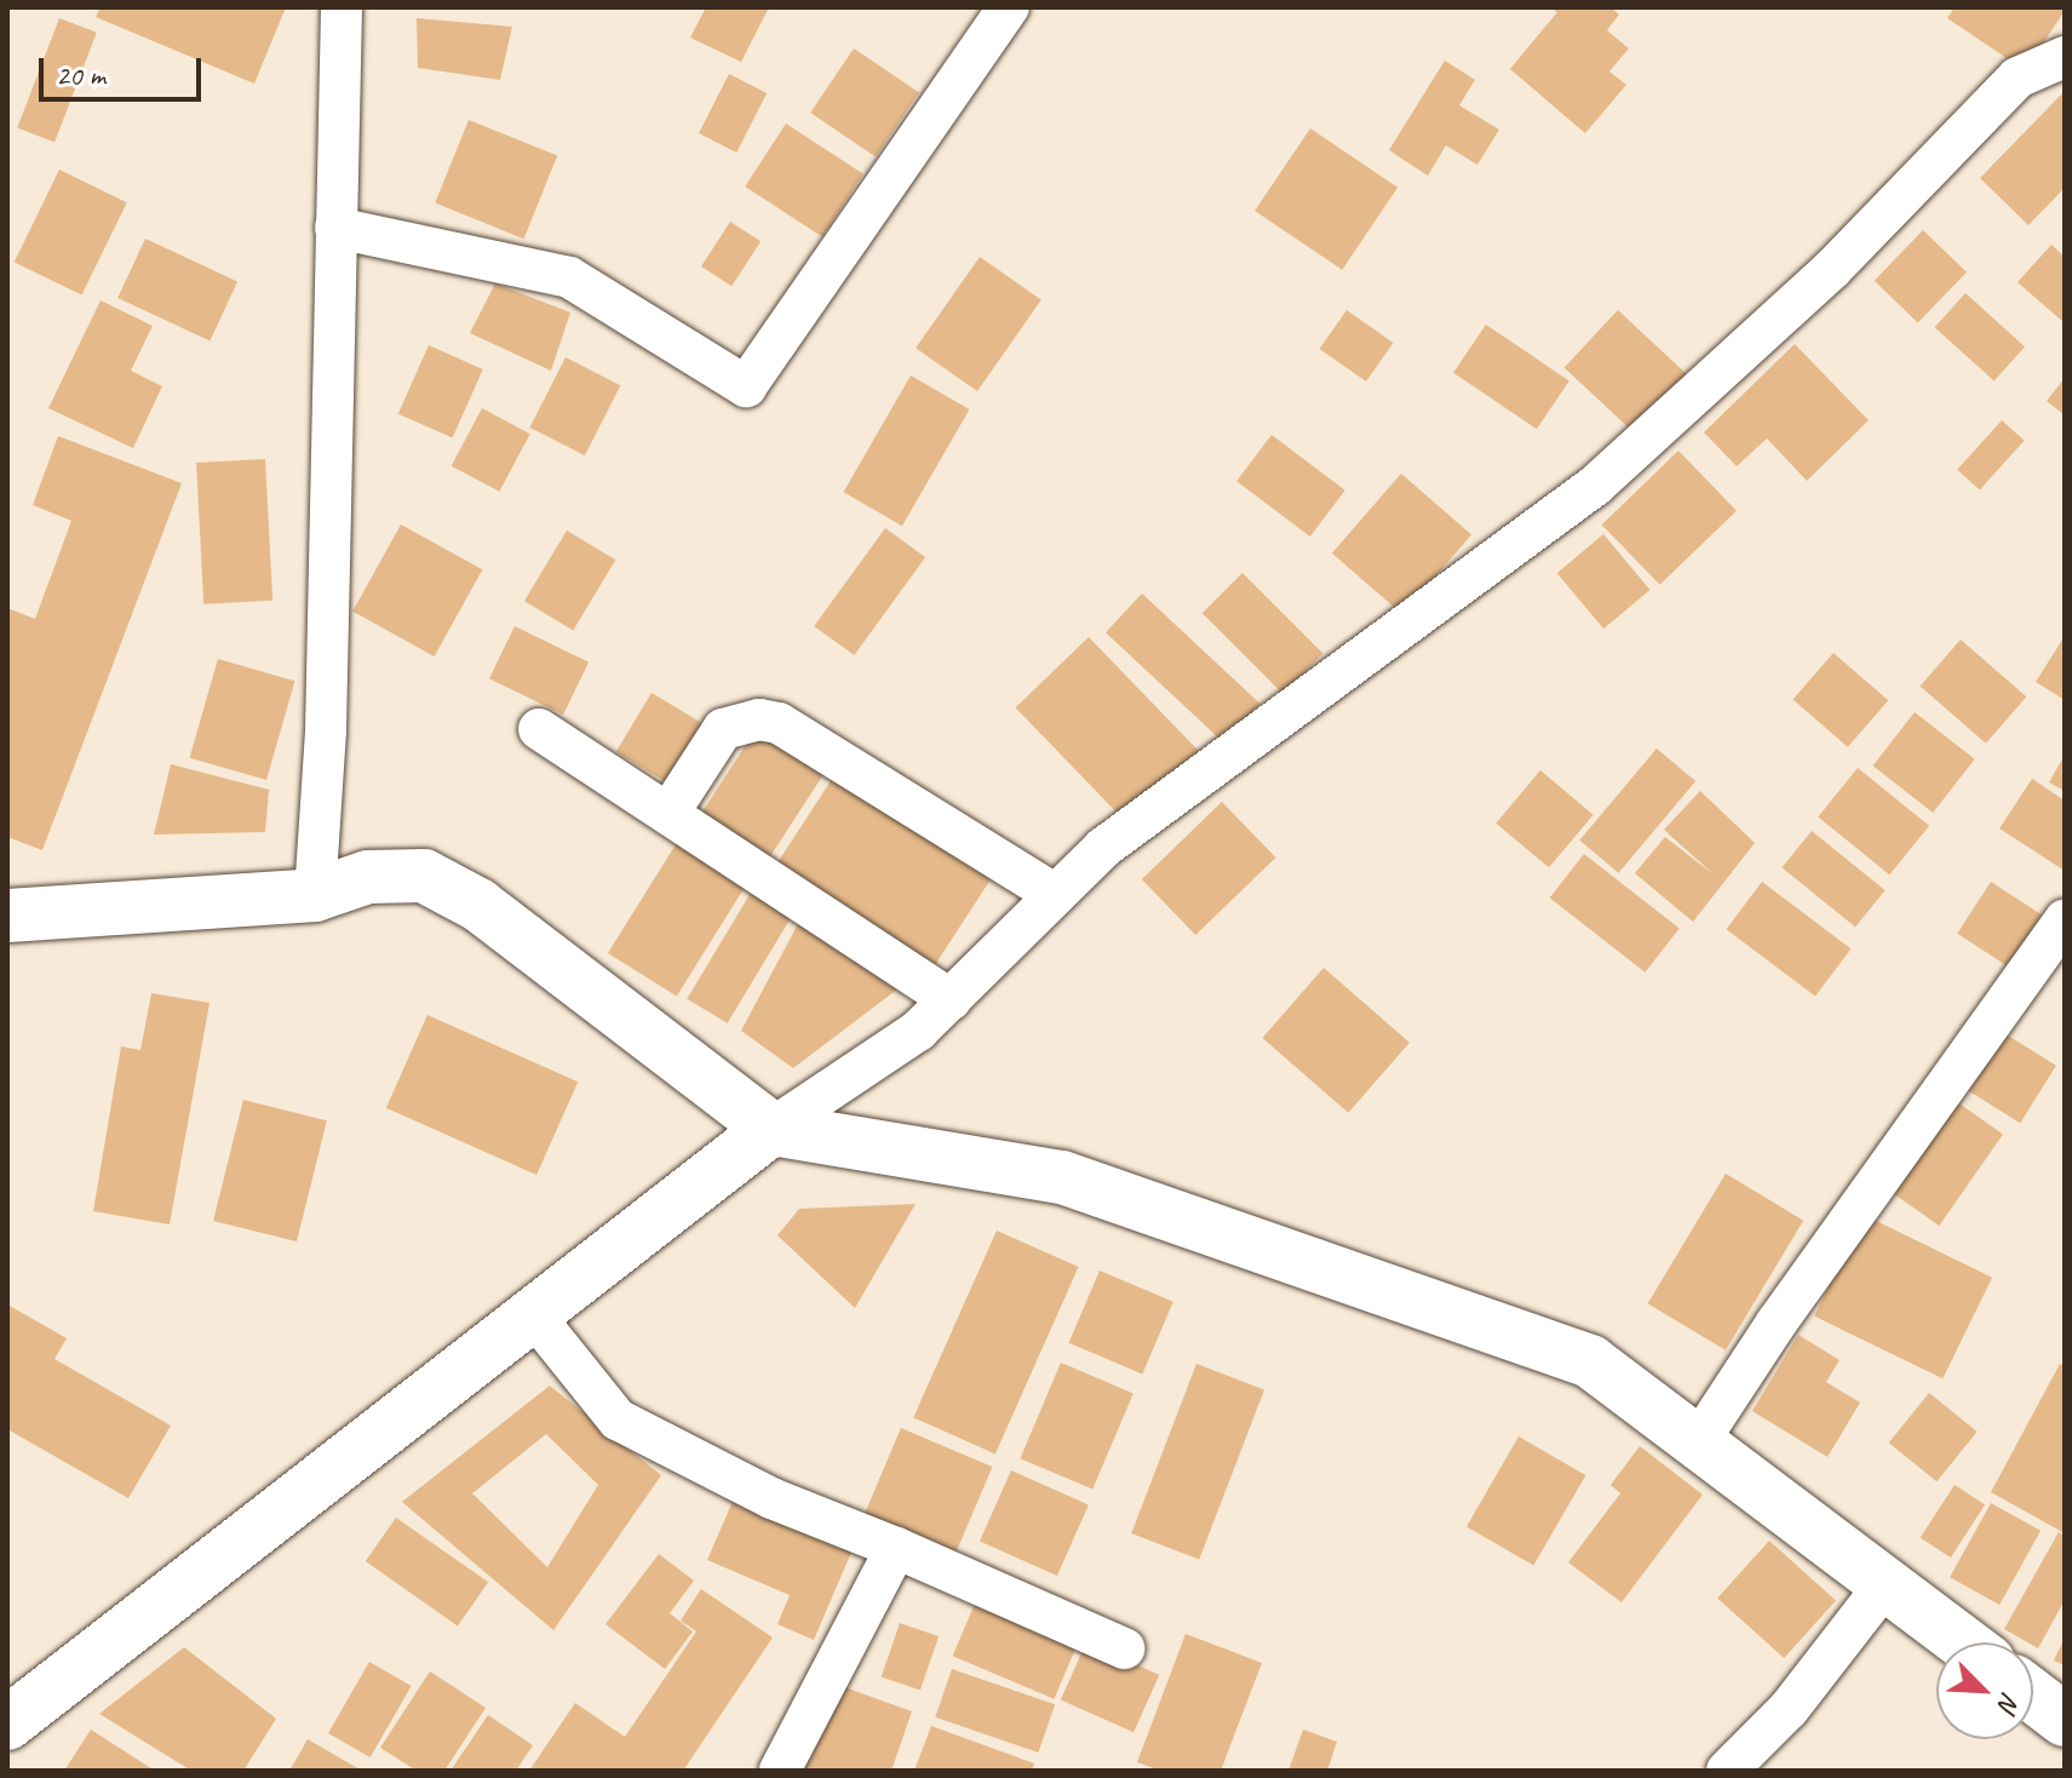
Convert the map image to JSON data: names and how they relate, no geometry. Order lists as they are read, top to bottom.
{
  "scale_bar": "20 m",
  "north": "bottom right"
}
